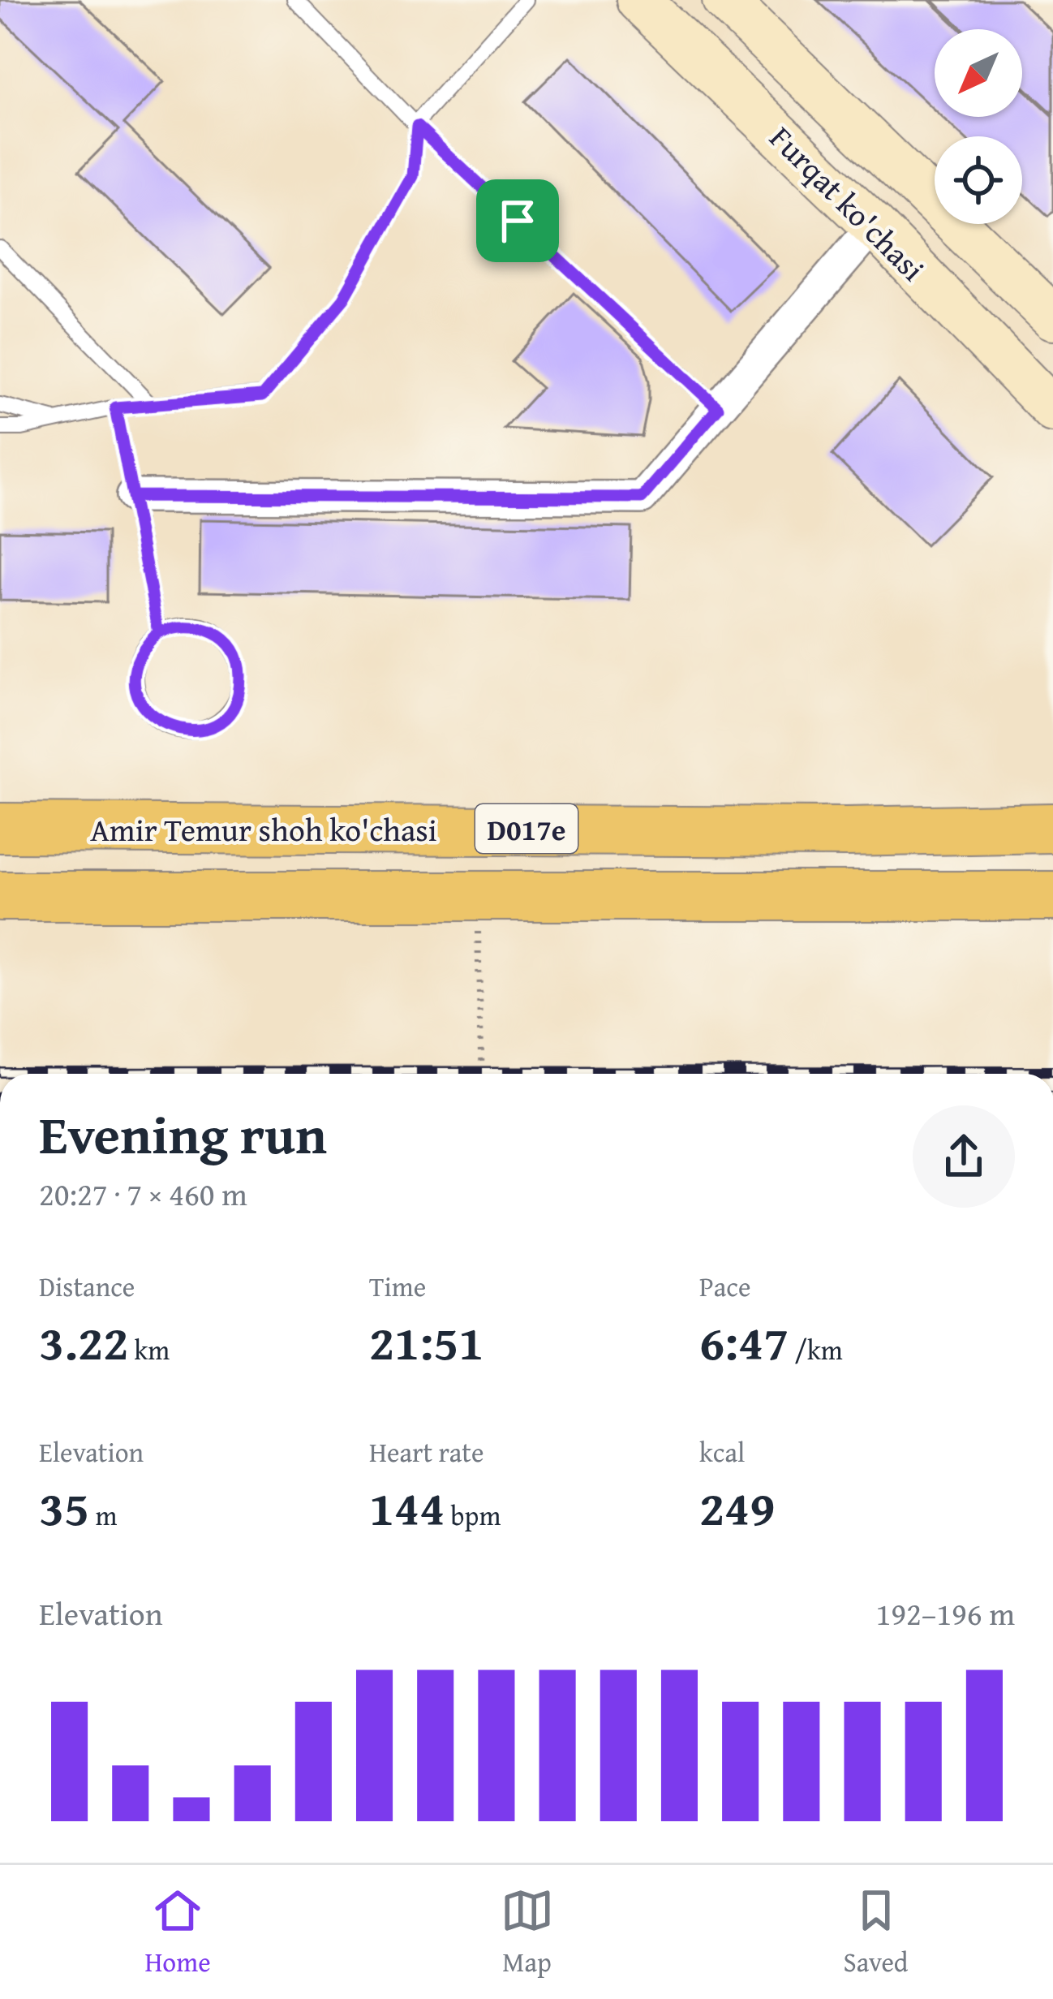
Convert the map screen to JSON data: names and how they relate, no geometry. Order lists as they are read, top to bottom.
{
  "streets": {
    "main road": ["Furqat ko'chasi", "Amir Temur shoh ko'chasi", "D017e"]
  },
  "north": "bottom left",
  "page": {
    "heading": ["Evening run", "20:27 · 7 × 460 m"],
    "stats": [
      ["Distance", "3.22 km"],
      ["Time", "21:51"],
      ["Pace", "6:47 /km"],
      ["Elevation", "35 m"],
      ["Heart rate", "144 bpm"],
      ["kcal", "249"]
    ],
    "chart": ["Elevation", "192–196 m"],
    "tabs": ["Home", "Map", "Saved"]
  }
}
